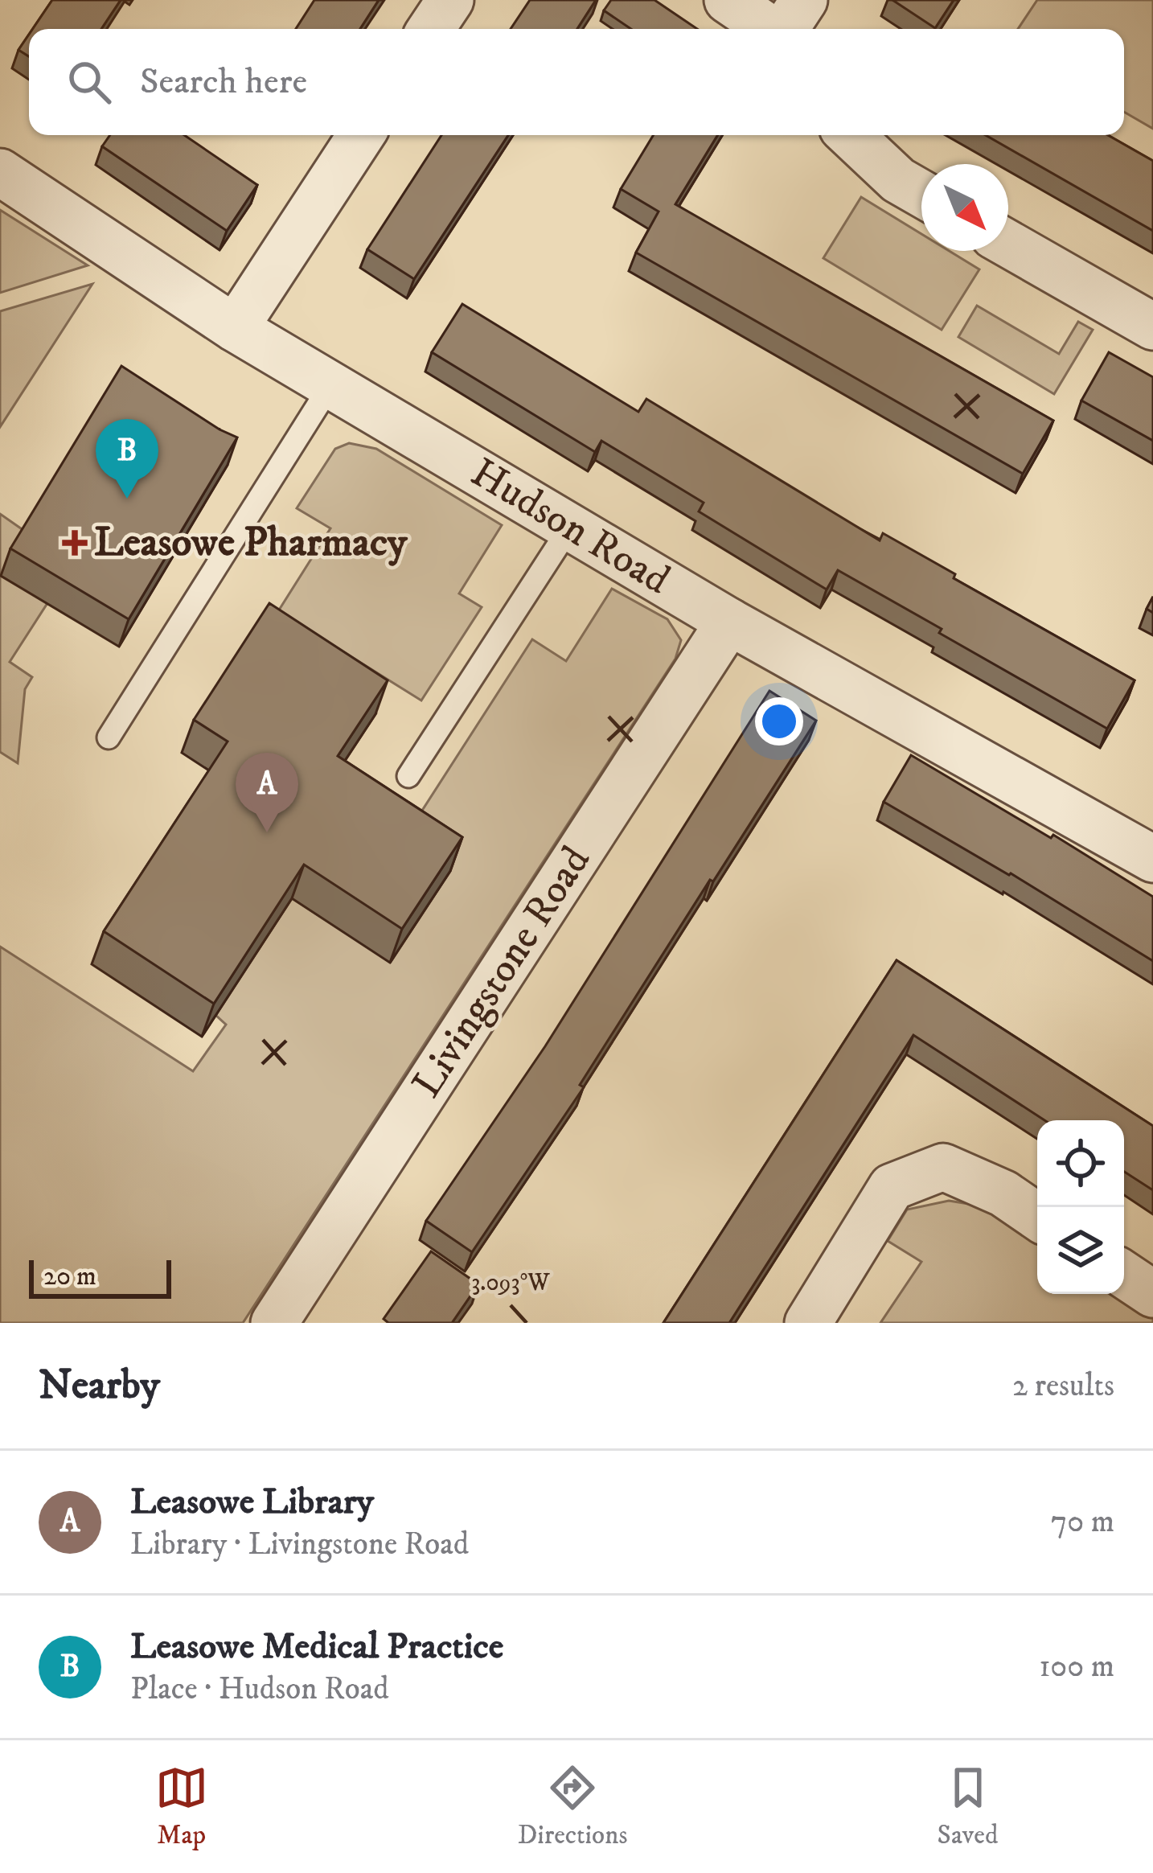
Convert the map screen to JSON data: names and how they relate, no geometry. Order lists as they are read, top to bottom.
{
  "streets": {
    "street": ["Hudson Road", "Livingstone Road"]
  },
  "crossings": [
    ["Hudson Road", "Livingstone Road"]
  ],
  "places": {
    "health": ["Leasowe Pharmacy"]
  },
  "scale_bar": "20 m",
  "north": "bottom right",
  "page": {
    "search": "Search here",
    "pins": ["B", "A"],
    "scale": "20 m",
    "heading": ["Nearby", "2 results"],
    "list": [
      {
        "mark": "A",
        "name": "Leasowe Library",
        "note": "Library · Livingstone Road",
        "value": "70 m"
      },
      {
        "mark": "B",
        "name": "Leasowe Medical Practice",
        "note": "Place · Hudson Road",
        "value": "100 m"
      }
    ],
    "nav": ["Map", "Directions", "Saved"]
  },
  "coordinates": ["3.093°W"]
}
